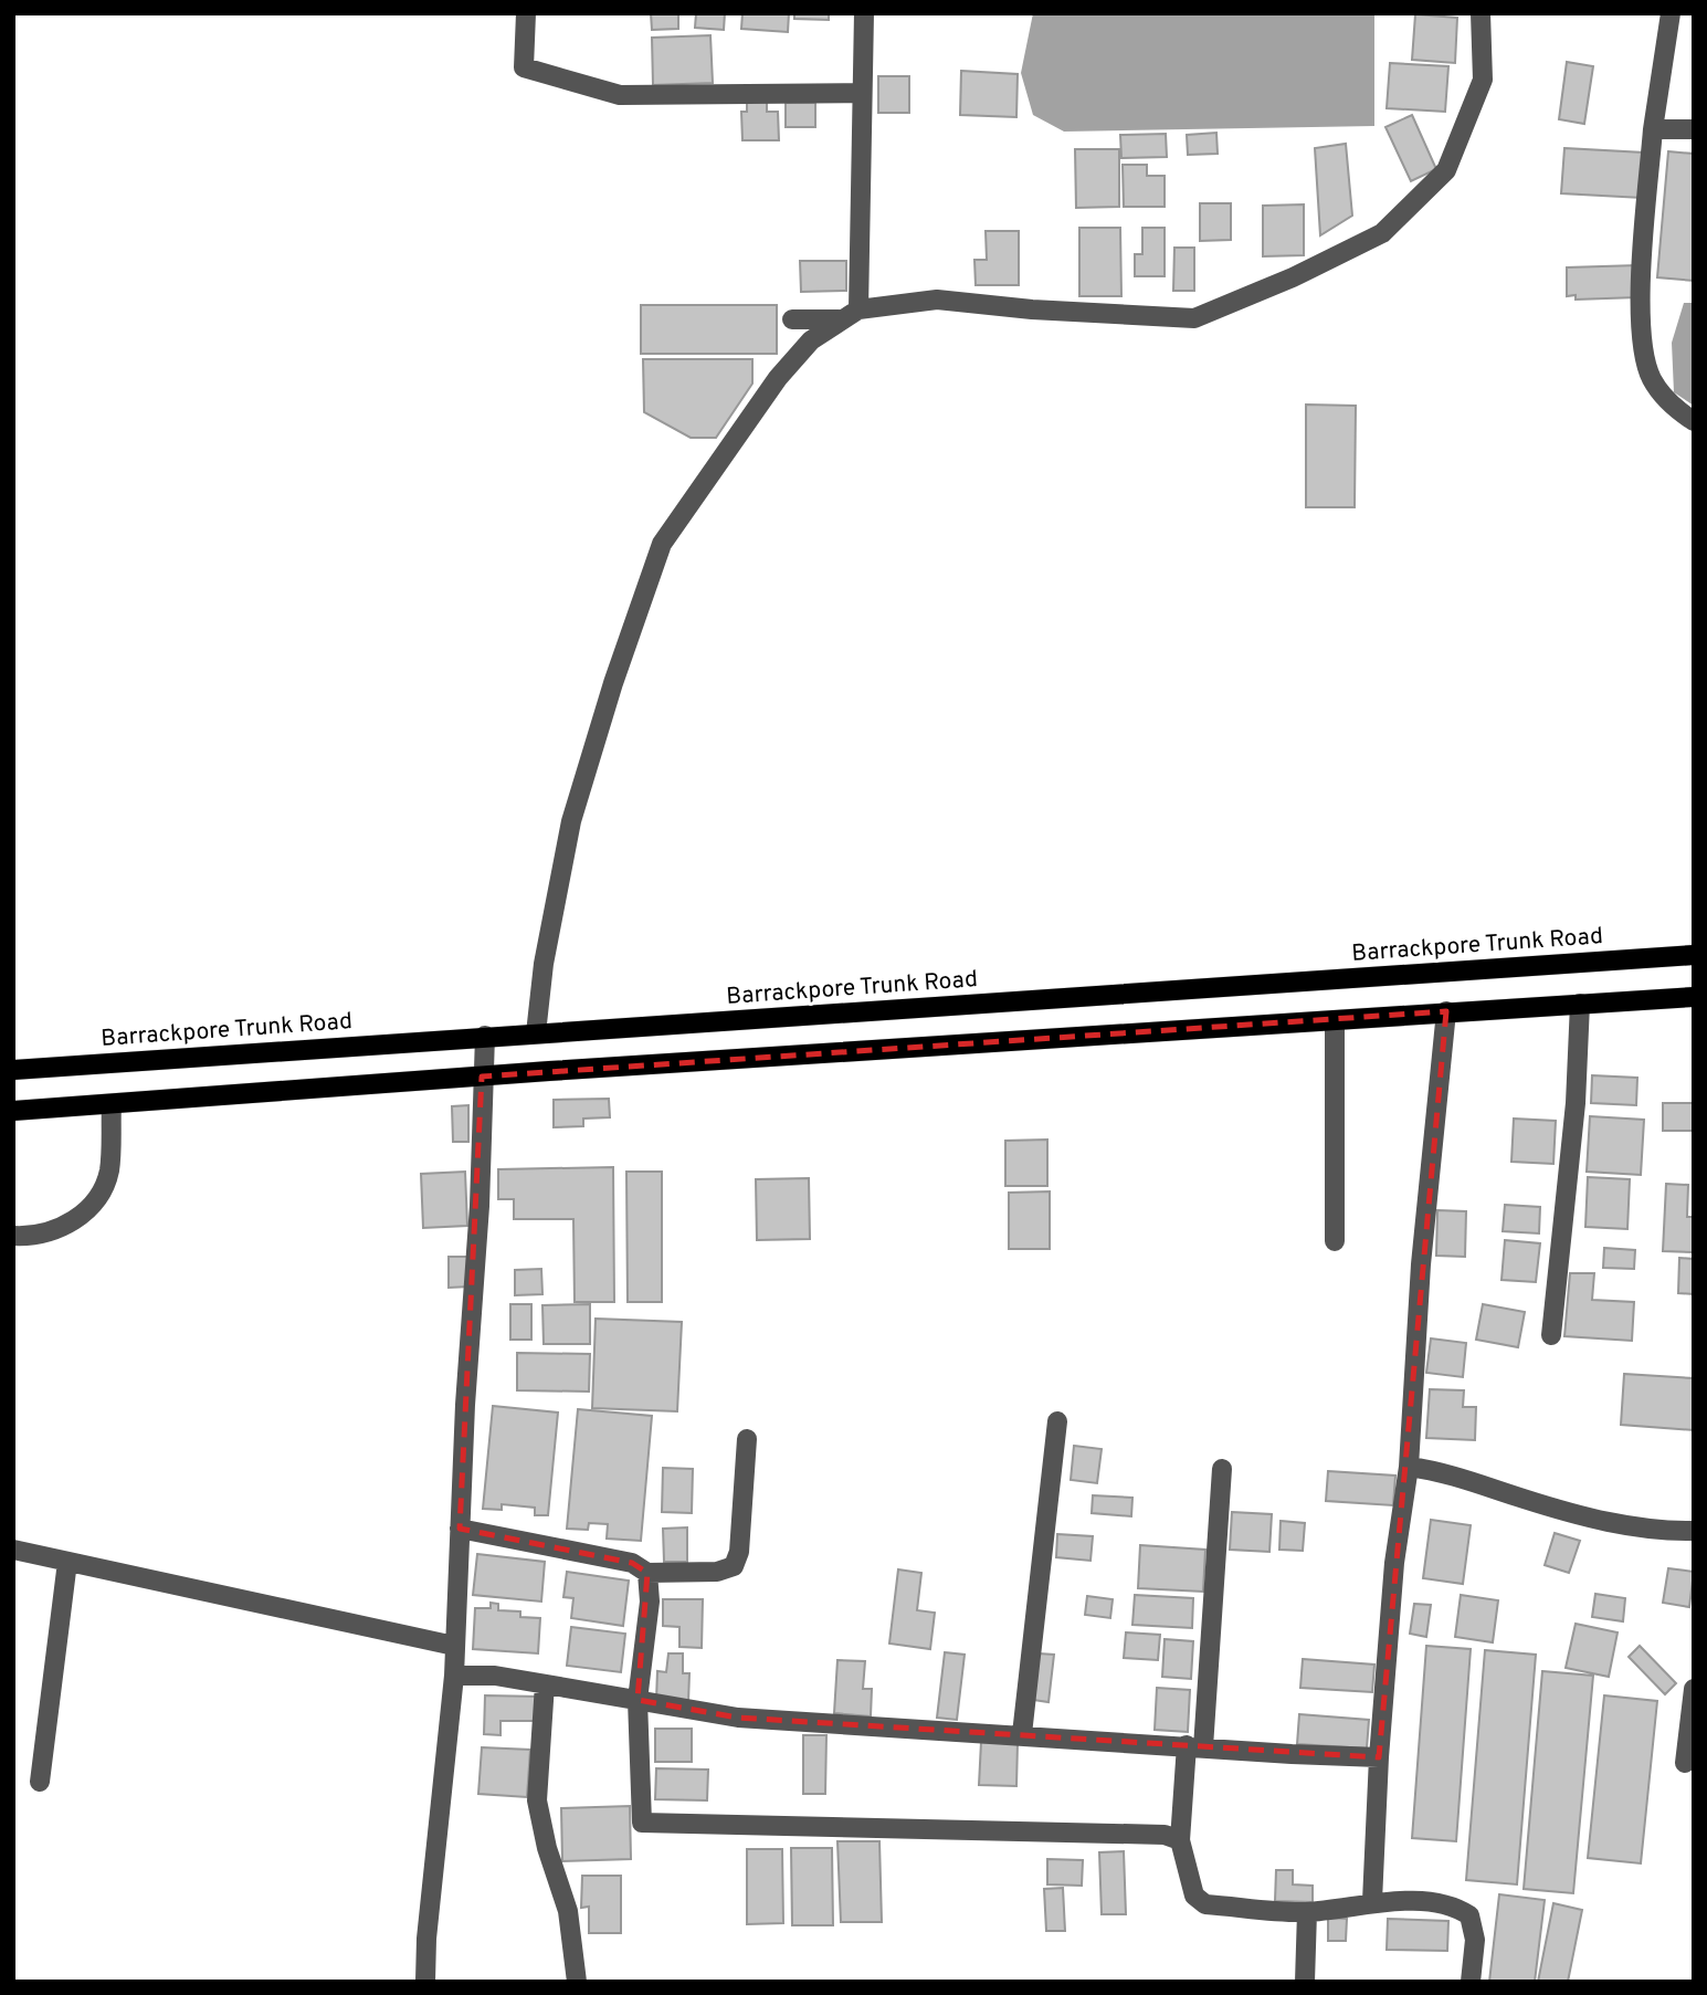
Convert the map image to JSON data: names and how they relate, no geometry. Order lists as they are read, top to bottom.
{
  "streets": {
    "main road": ["Barrackpore Trunk Road"]
  }
}
